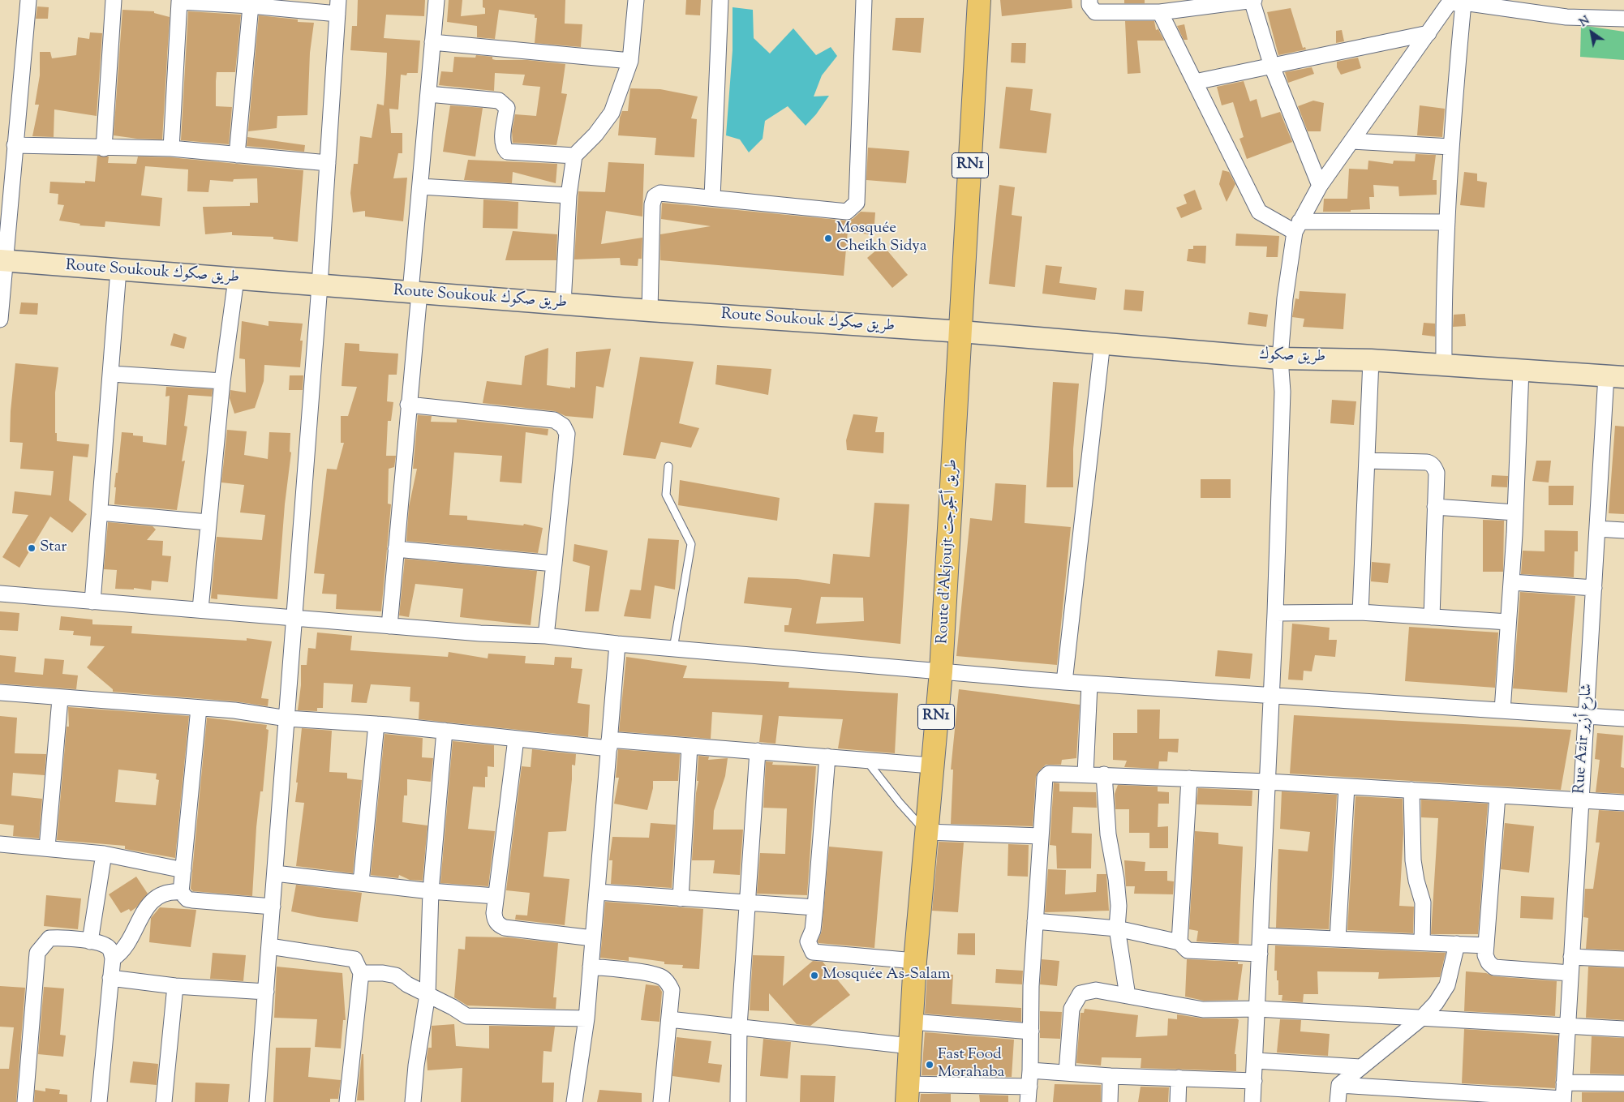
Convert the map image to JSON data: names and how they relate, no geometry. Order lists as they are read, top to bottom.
{
  "streets": {
    "highway": ["RN1", "Route d'Akjoujt طريق أكجوجت"],
    "street": ["Route Soukouk طريق صكوك", "طريق صكوك", "Rue Azir شارع أزير"]
  },
  "crossings": [
    ["Route Soukouk طريق صكوك", "طريق صكوك"],
    ["Route Soukouk طريق صكوك", "Route d'Akjoujt طريق أكجوجت"],
    ["طريق صكوك", "Route d'Akjoujt طريق أكجوجت"],
    ["طريق صكوك", "Rue Azir شارع أزير"]
  ],
  "places": [
    "Mosquée Cheikh Sidya",
    "Star",
    "Mosquée As-Salam",
    "Fast Food Morahaba"
  ],
  "north": "top left"
}
